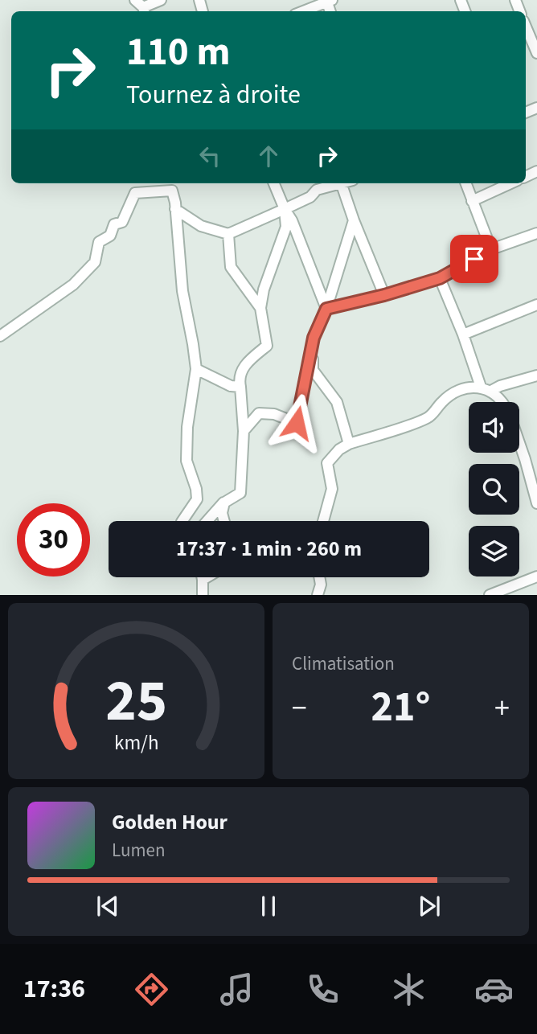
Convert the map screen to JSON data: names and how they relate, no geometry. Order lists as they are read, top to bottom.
{
  "page": {
    "turn": ["110 m", "Tournez à droite"],
    "limit": "30",
    "trip": "17:37 · 1 min · 260 m",
    "tile": "Climatisation",
    "heat": ["−", "21°", "+"],
    "song": ["Golden Hour", "Lumen"],
    "tabs": "17:36",
    "gauge": ["25", "km/h"]
  }
}
